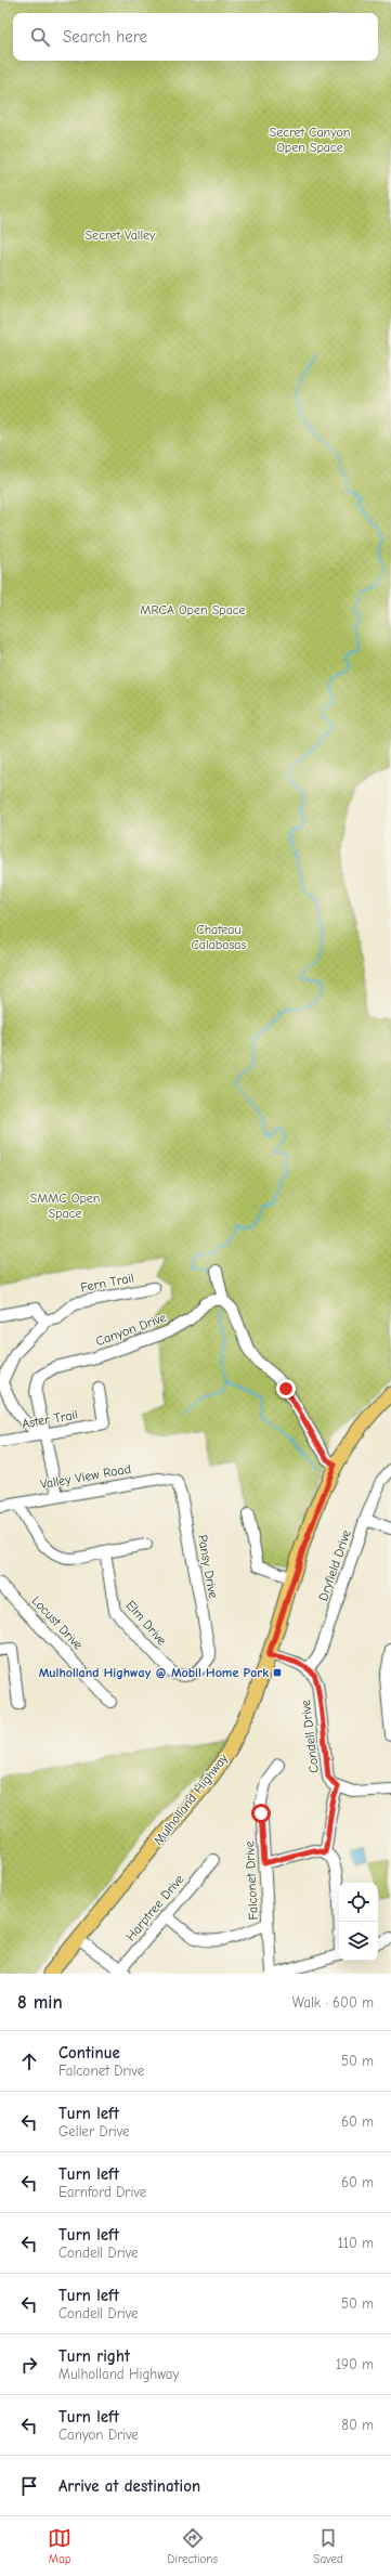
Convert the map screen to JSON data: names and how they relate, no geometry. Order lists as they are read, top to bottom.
{
  "streets": {
    "main road": ["Mulholland Highway"],
    "street": [
      "Fern Trail",
      "Canyon Drive",
      "Aster Trail",
      "Valley View Road",
      "Dryfield Drive",
      "Pansy Drive",
      "Locust Drive",
      "Elm Drive",
      "Condell Drive",
      "Falconet Drive",
      "Harptree Drive"
    ]
  },
  "crossings": [
    ["Canyon Drive", "Aster Trail"],
    ["Canyon Drive", "Valley View Road"],
    ["Valley View Road", "Pansy Drive"],
    ["Dryfield Drive", "Condell Drive"],
    ["Pansy Drive", "Elm Drive"]
  ],
  "parks": [
    "Secret Canyon Open Space",
    "Secret Valley",
    "MRCA Open Space",
    "Chateau Calabasas",
    "SMMC Open Space"
  ],
  "places": {
    "transit": ["Mulholland Highway @ Mobil Home Park"]
  },
  "page": {
    "search": "Search here",
    "heading": ["8 min", "Walk · 600 m"],
    "list": [
      ["Continue", "Falconet Drive", "50 m"],
      ["Turn left", "Geller Drive", "60 m"],
      ["Turn left", "Earnford Drive", "60 m"],
      ["Turn left", "Condell Drive", "110 m"],
      ["Turn left", "Condell Drive", "50 m"],
      ["Turn right", "Mulholland Highway", "190 m"],
      ["Turn left", "Canyon Drive", "80 m"],
      "Arrive at destination"
    ],
    "nav": ["Map", "Directions", "Saved"]
  }
}
